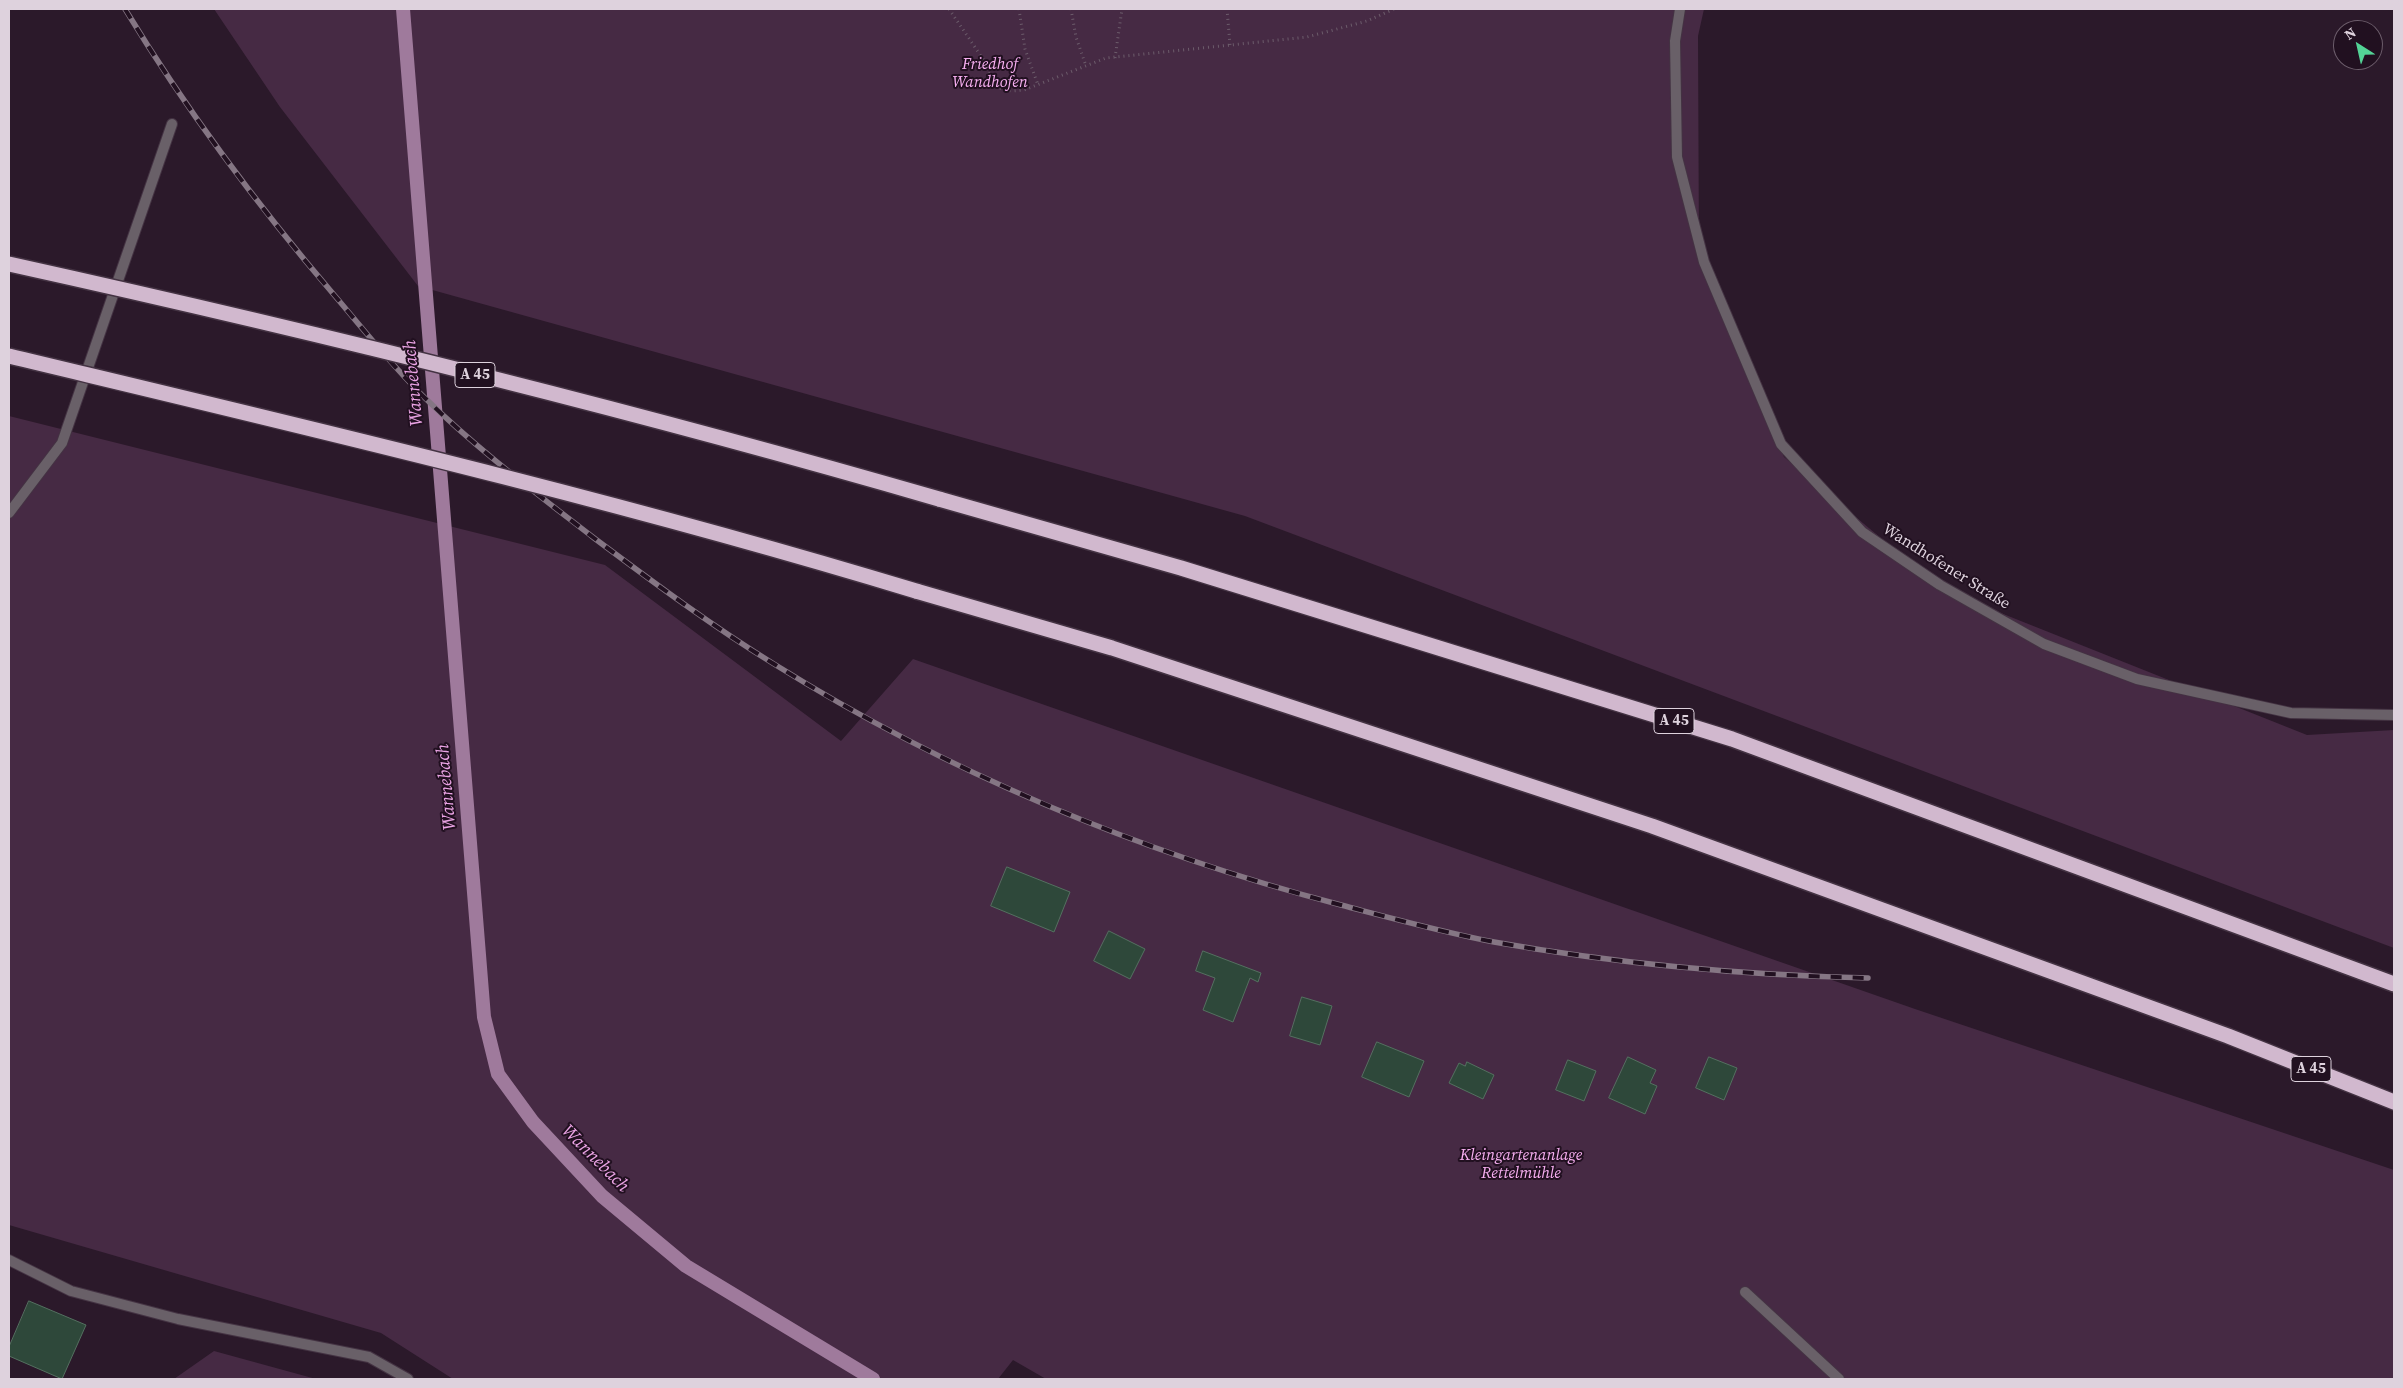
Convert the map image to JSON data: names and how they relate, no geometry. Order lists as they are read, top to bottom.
{
  "streets": {
    "highway": ["A 45"],
    "street": ["Wandhofener Straße"]
  },
  "water": ["Wannebach"],
  "parks": ["Friedhof Wandhofen", "Kleingartenanlage Rettelmühle"],
  "north": "top left"
}
